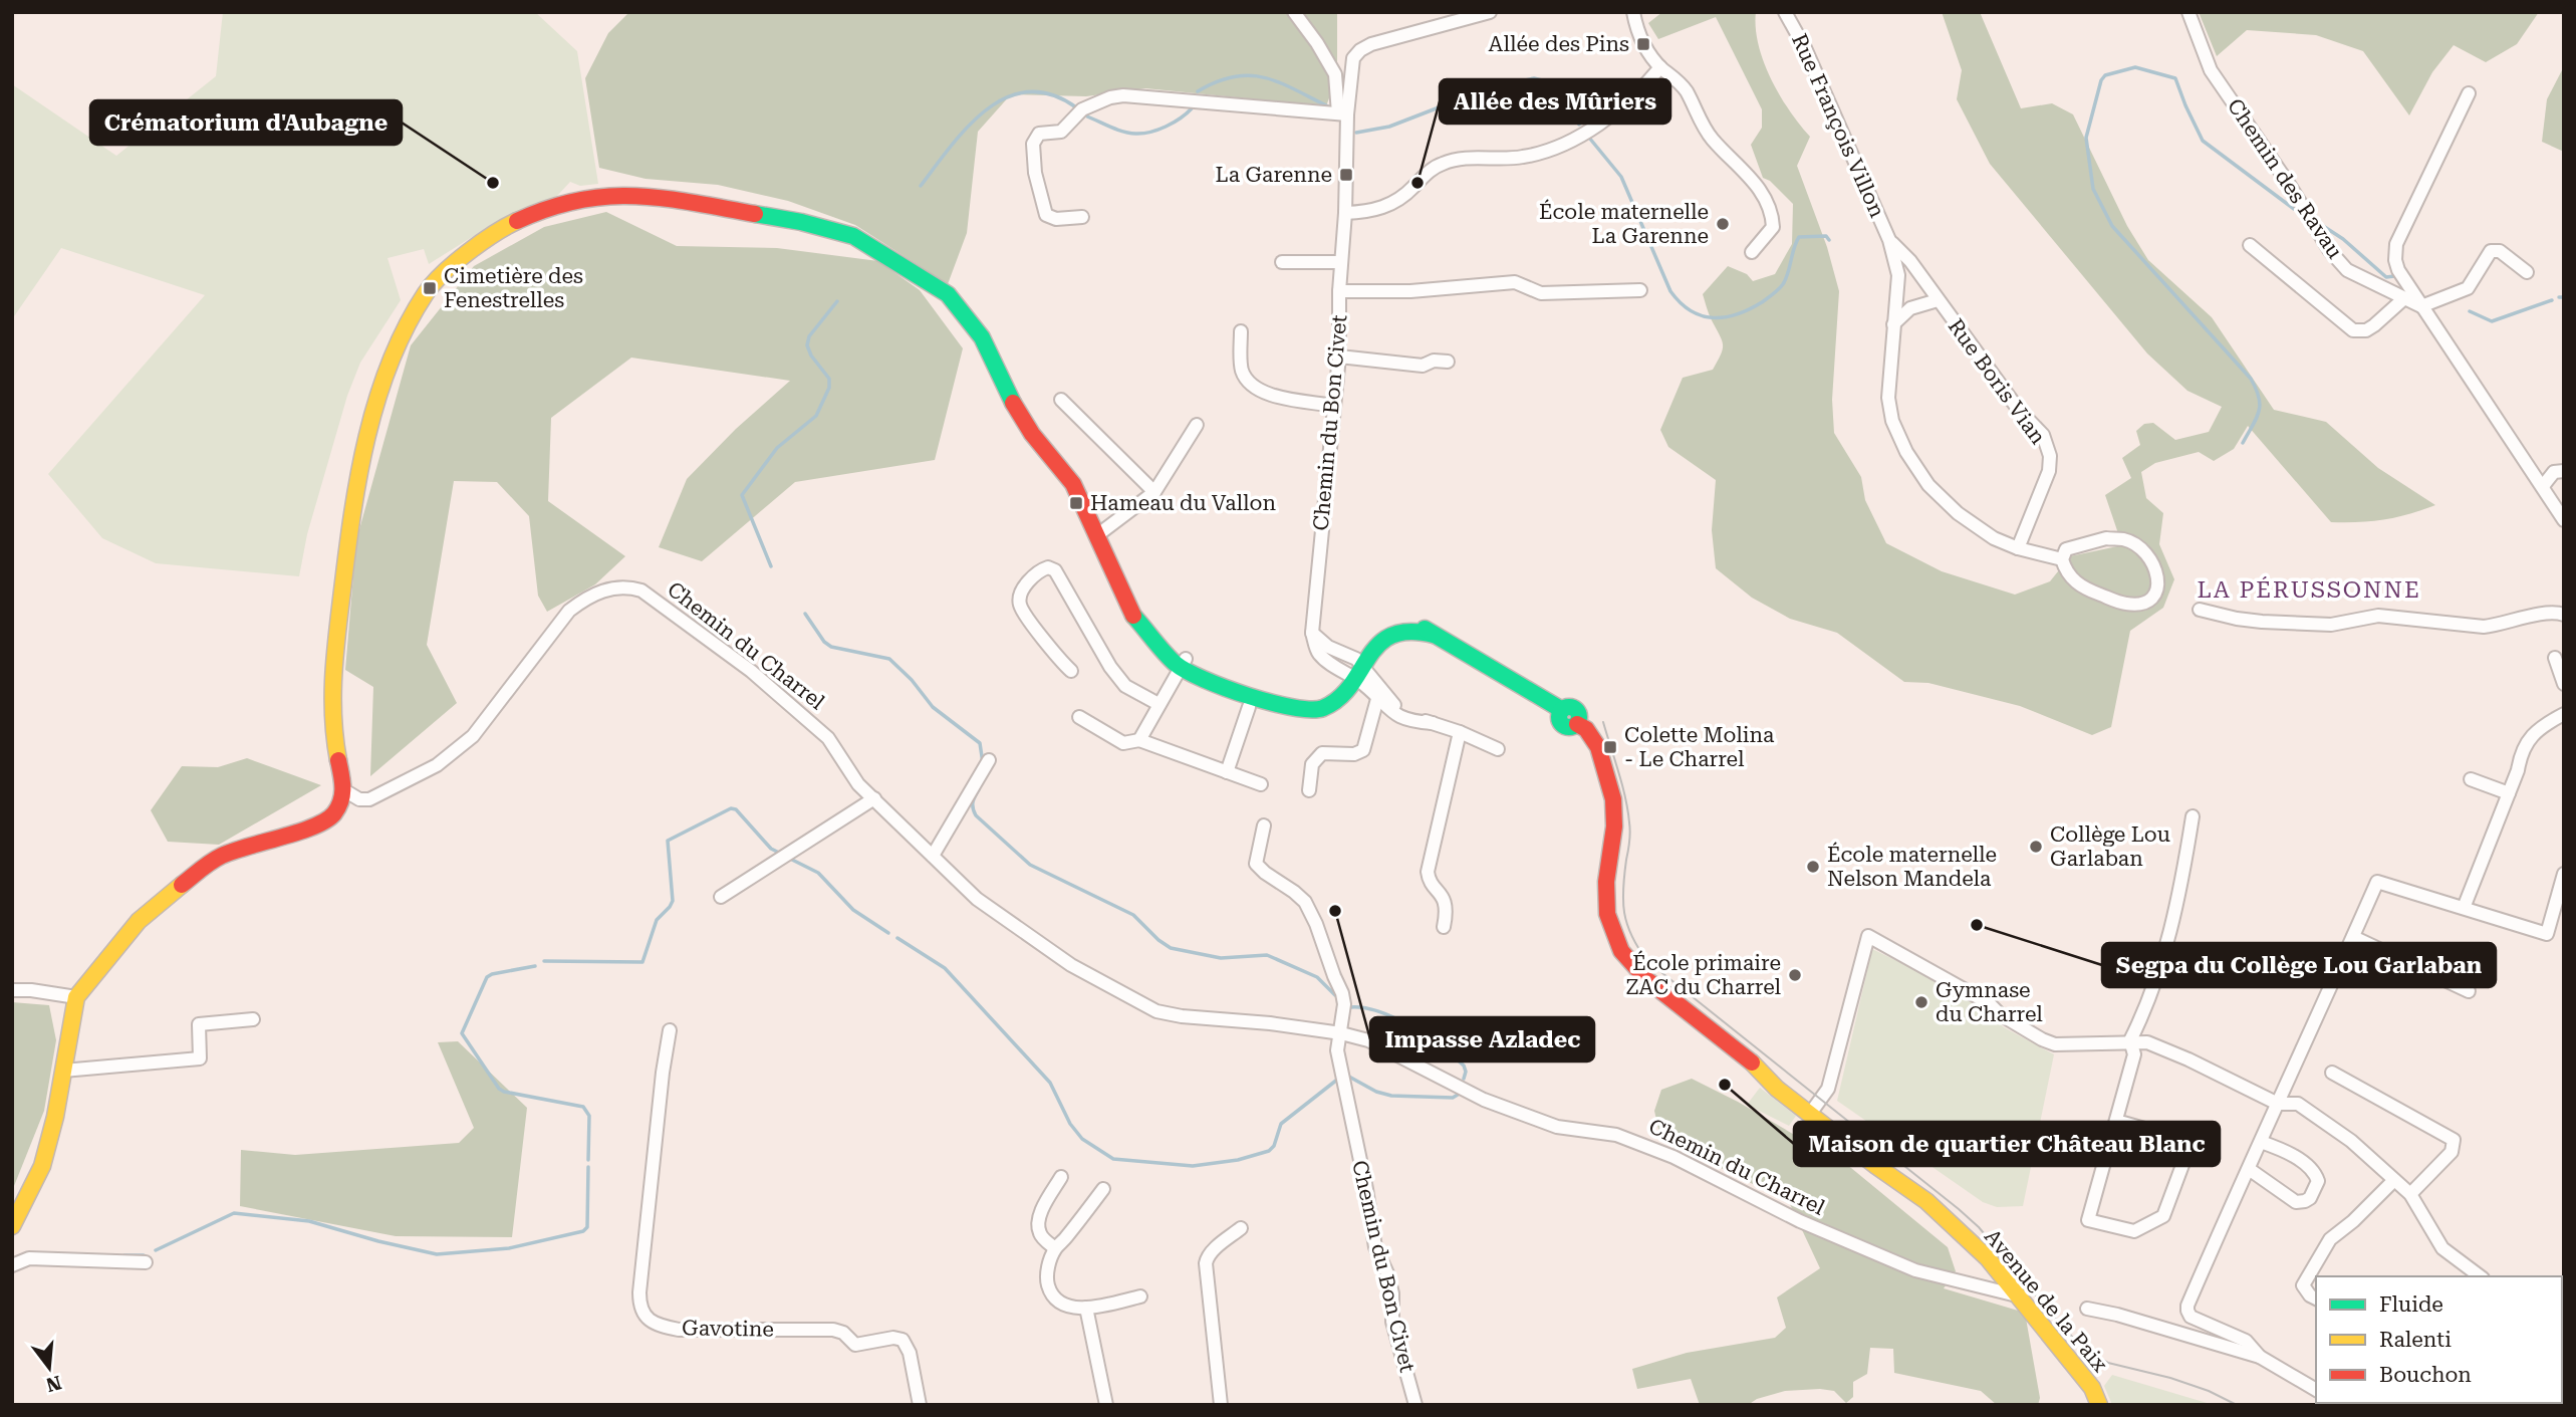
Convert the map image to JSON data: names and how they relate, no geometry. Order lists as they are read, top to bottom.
{
  "streets": {
    "street": [
      "Rue François Villon",
      "Chemin des Ravau",
      "Rue Boris Vian",
      "Chemin du Bon Civet",
      "Chemin du Charrel",
      "Avenue de la Paix",
      "Gavotine"
    ]
  },
  "crossings": [
    ["Rue François Villon", "Rue Boris Vian"],
    ["Chemin du Bon Civet", "Chemin du Charrel"],
    ["Chemin du Charrel", "Avenue de la Paix"]
  ],
  "districts": ["LA PÉRUSSONNE"],
  "places": {
    "transit": [
      "Allée des Pins",
      "La Garenne",
      "Cimetière des Fenestrelles",
      "Hameau du Vallon",
      "Colette Molina - Le Charrel"
    ],
    "other": [
      "Crématorium d'Aubagne",
      "Allée des Mûriers",
      "École maternelle La Garenne",
      "Collège Lou Garlaban",
      "École maternelle Nelson Mandela",
      "Impasse Azladec",
      "Segpa du Collège Lou Garlaban",
      "École primaire ZAC du Charrel",
      "Gymnase du Charrel",
      "Maison de quartier Château Blanc"
    ]
  },
  "legend": ["Fluide", "Ralenti", "Bouchon"],
  "north": "bottom"
}
